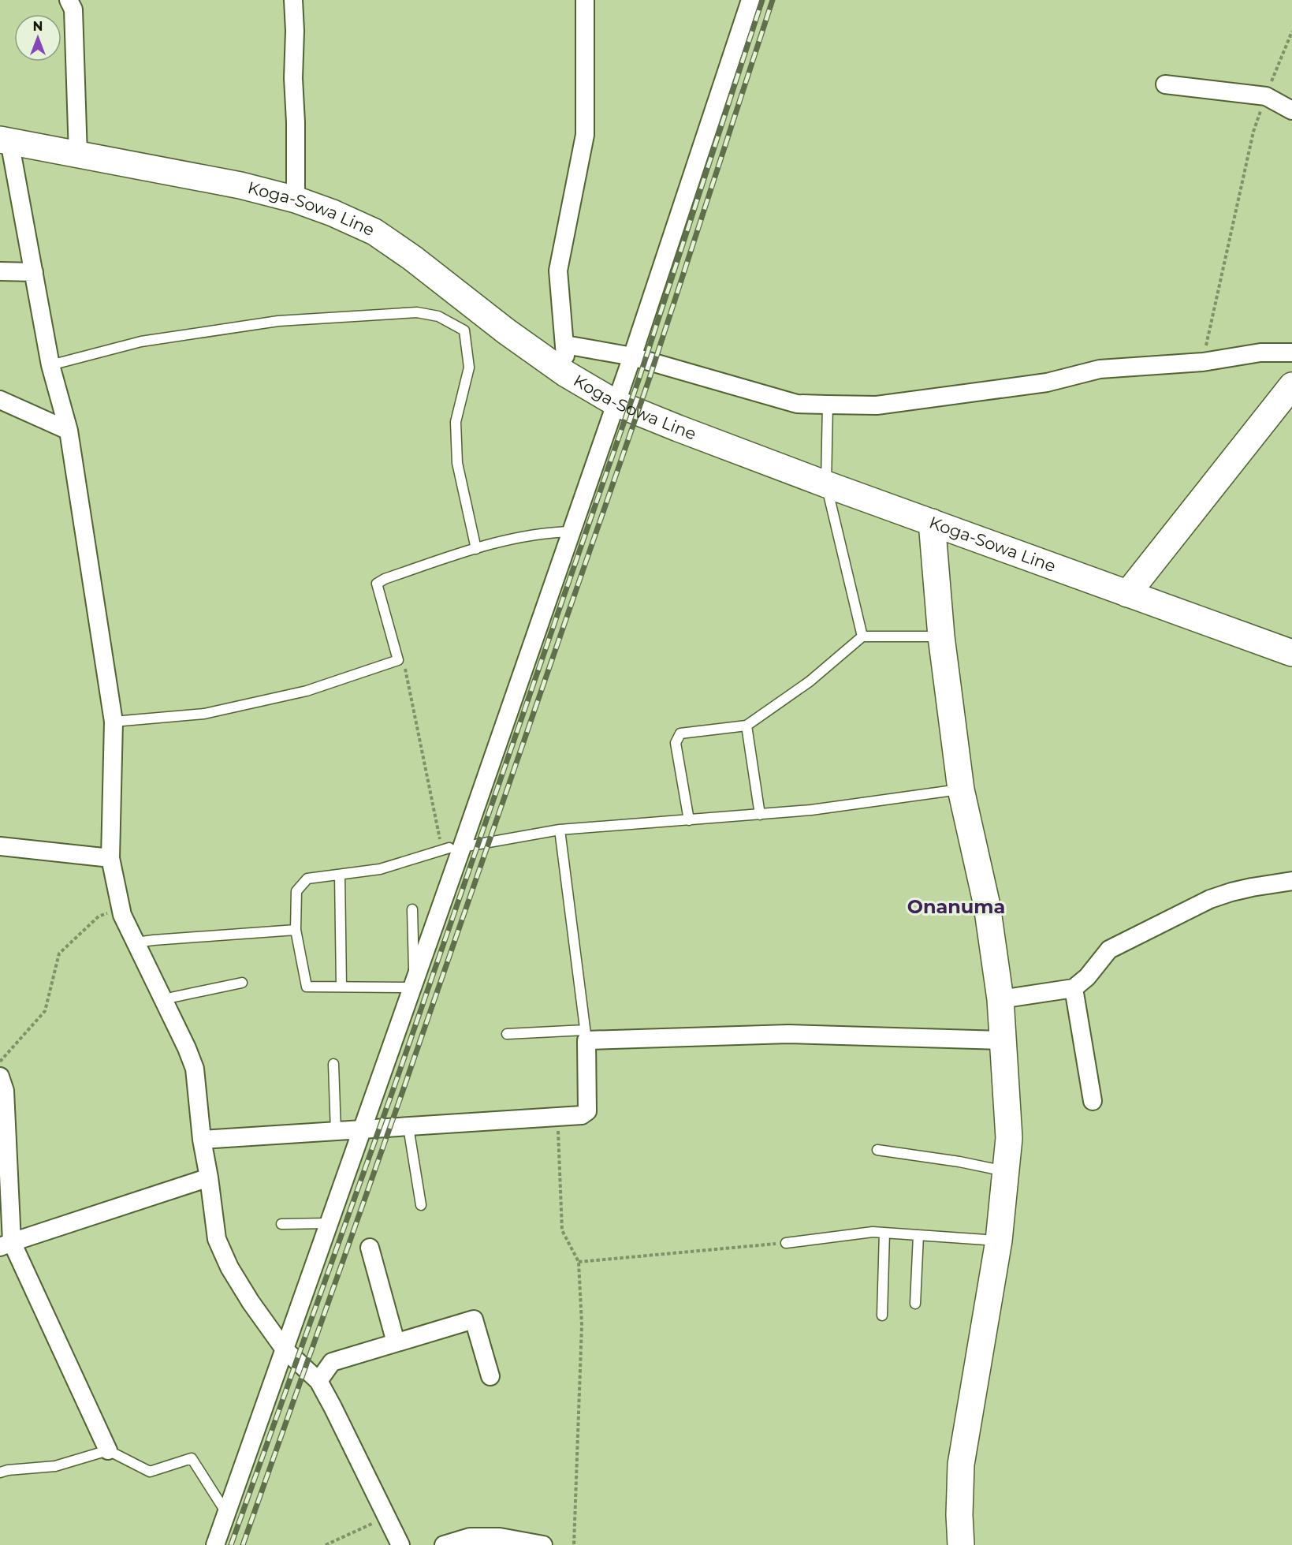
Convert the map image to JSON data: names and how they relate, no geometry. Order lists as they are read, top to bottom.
{
  "streets": {
    "main road": ["Koga-Sowa Line"]
  },
  "districts": ["Onanuma"],
  "north": "top"
}
